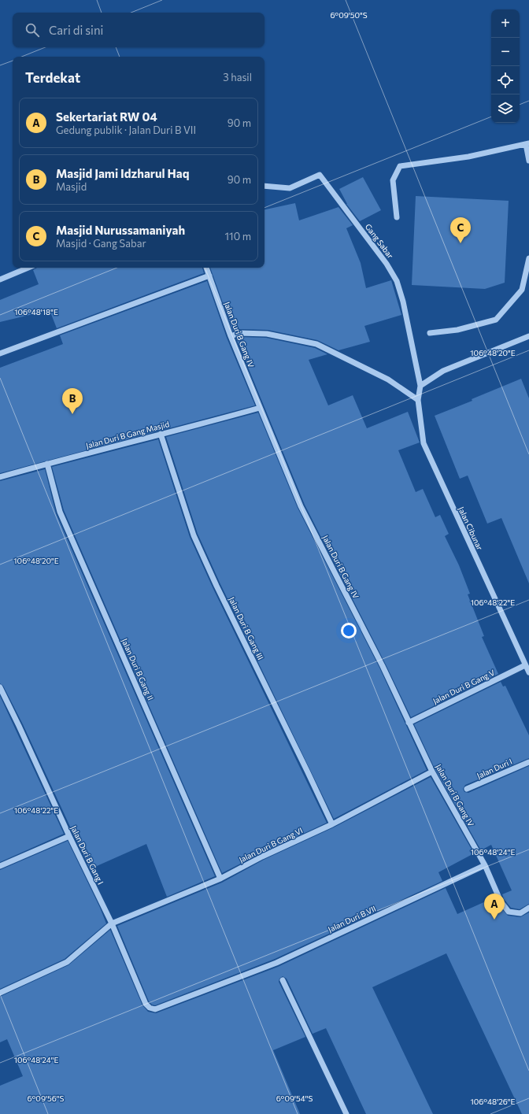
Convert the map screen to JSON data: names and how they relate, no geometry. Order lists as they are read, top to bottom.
{
  "streets": {
    "street": [
      "Gang Sabar",
      "Jalan Duri B Gang IV",
      "Jalan Duri B Gang Masjid",
      "Jalan Cibunar",
      "Jalan Duri B Gang III",
      "Jalan Duri B Gang II",
      "Jalan Duri B Gang V",
      "Jalan Duri I",
      "Jalan Duri B Gang VI",
      "Jalan Duri B Gang I",
      "Jalan Duri B VII"
    ]
  },
  "crossings": [
    ["Gang Sabar", "Jalan Cibunar"],
    ["Jalan Duri B Gang IV", "Jalan Duri B Gang Masjid"],
    ["Jalan Duri B Gang IV", "Jalan Duri B Gang V"],
    ["Jalan Duri B Gang IV", "Jalan Duri B Gang VI"],
    ["Jalan Duri B Gang IV", "Jalan Duri B VII"],
    ["Jalan Duri B Gang Masjid", "Jalan Duri B Gang III"],
    ["Jalan Duri B Gang Masjid", "Jalan Duri B Gang II"],
    ["Jalan Cibunar", "Jalan Duri B Gang V"],
    ["Jalan Duri B Gang III", "Jalan Duri B Gang VI"],
    ["Jalan Duri B Gang II", "Jalan Duri B Gang VI"],
    ["Jalan Duri B Gang VI", "Jalan Duri B Gang I"],
    ["Jalan Duri B Gang I", "Jalan Duri B VII"]
  ],
  "page": {
    "map_buttons": ["+", "−"],
    "search": "Cari di sini",
    "heading": ["Terdekat", "3 hasil"],
    "list": [
      {
        "mark": "A",
        "name": "Sekertariat RW 04",
        "note": "Gedung publik · Jalan Duri B VII",
        "value": "90 m"
      },
      {
        "mark": "B",
        "name": "Masjid Jami Idzharul Haq",
        "note": "Masjid",
        "value": "90 m"
      },
      {
        "mark": "C",
        "name": "Masjid Nurussamaniyah",
        "note": "Masjid · Gang Sabar",
        "value": "110 m"
      }
    ],
    "pins": ["C", "B", "A"]
  },
  "coordinates": [
    "6°09'50\"S",
    "106°48'18\"E",
    "106°48'20\"E",
    "106°48'22\"E",
    "106°48'24\"E",
    "6°09'56\"S",
    "6°09'54\"S",
    "106°48'26\"E"
  ]
}
